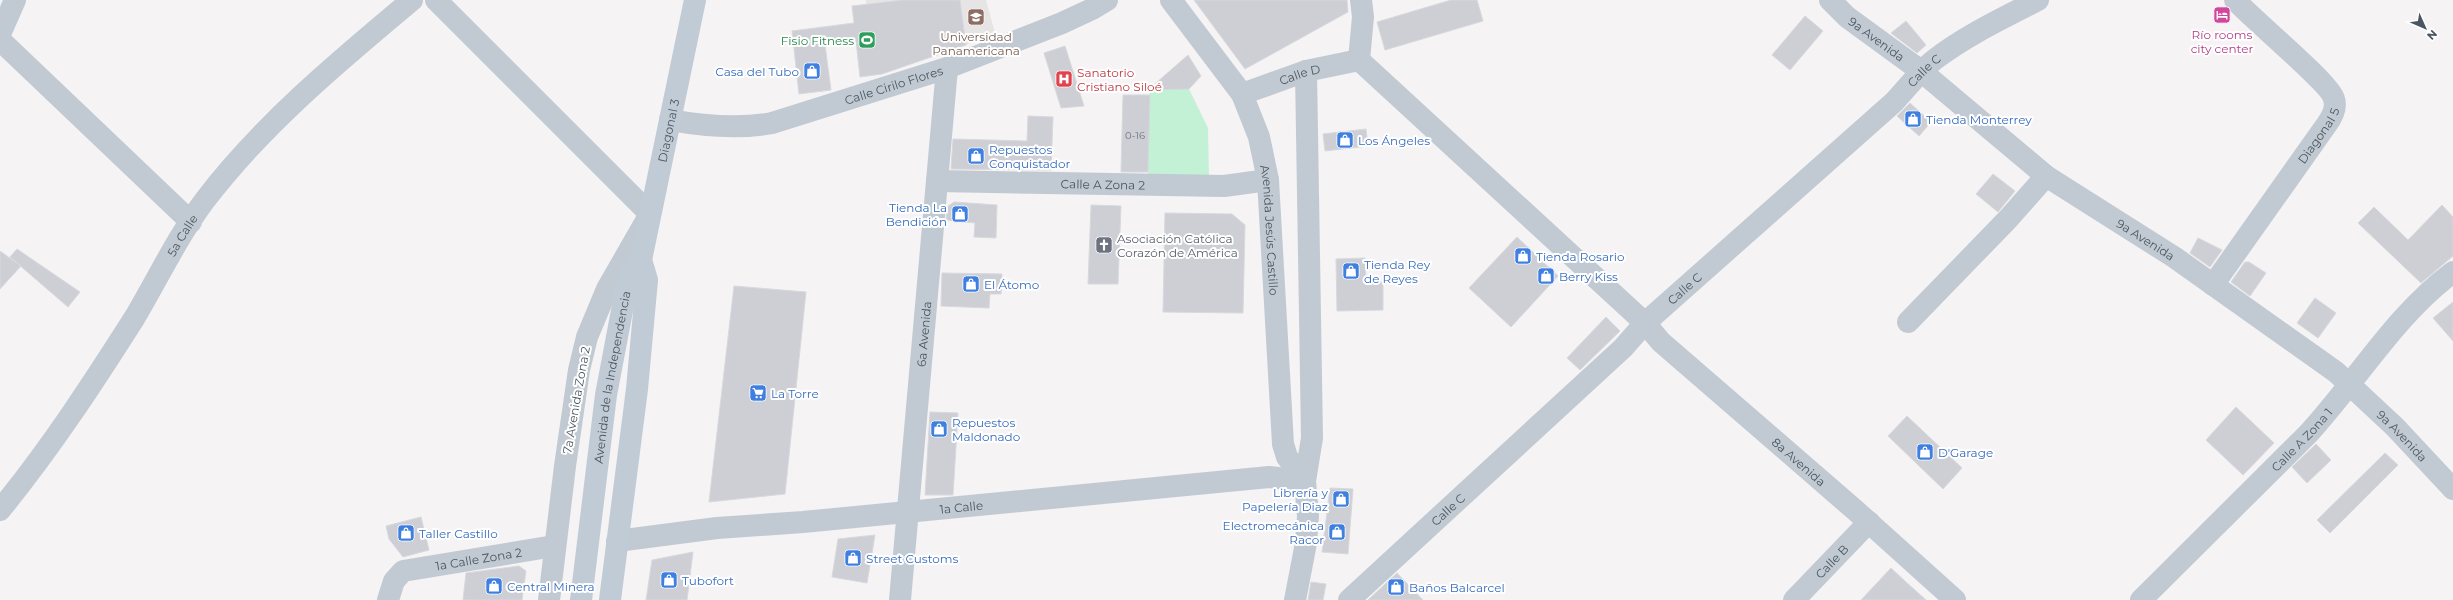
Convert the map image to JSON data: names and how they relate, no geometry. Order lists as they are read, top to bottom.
{
  "streets": {
    "main road": ["Diagonal 3", "Avenida de la Independencia"],
    "street": [
      "9a Avenida",
      "Calle C",
      "Calle D",
      "Calle Cirilo Flores",
      "Diagonal 5",
      "Calle A Zona 2",
      "Avenida Jesús Castillo",
      "5a Calle",
      "6a Avenida",
      "7a Avenida Zona 2",
      "Calle A Zona 1",
      "8a Avenida",
      "1a Calle",
      "1a Calle Zona 2",
      "Calle B"
    ]
  },
  "crossings": [
    ["9a Avenida", "Calle C"],
    ["9a Avenida", "Diagonal 5"],
    ["9a Avenida", "Calle A Zona 1"],
    ["Calle C", "8a Avenida"],
    ["Calle D", "Avenida Jesús Castillo"],
    ["Calle D", "8a Avenida"],
    ["Calle Cirilo Flores", "Diagonal 3"],
    ["Calle Cirilo Flores", "6a Avenida"],
    ["Diagonal 3", "Avenida de la Independencia"],
    ["Diagonal 3", "7a Avenida Zona 2"],
    ["Calle A Zona 2", "Avenida Jesús Castillo"],
    ["Calle A Zona 2", "6a Avenida"],
    ["Avenida Jesús Castillo", "1a Calle"],
    ["6a Avenida", "1a Calle"],
    ["Avenida de la Independencia", "1a Calle"],
    ["7a Avenida Zona 2", "1a Calle Zona 2"],
    ["8a Avenida", "Calle B"]
  ],
  "places": {
    "hotel": ["Río rooms city center"],
    "school or university": ["Universidad Panamericana"],
    "sports": ["Fisio Fitness"],
    "shop": [
      "Casa del Tubo",
      "Tienda Monterrey",
      "Los Ángeles",
      "Repuestos Conquistador",
      "Tienda La Bendición",
      "Tienda Rosario",
      "Tienda Rey de Reyes",
      "Berry Kiss",
      "El Átomo",
      "Repuestos Maldonado",
      "D'Garage",
      "Librería y Papelería Diaz",
      "Electromecánica Racor",
      "Taller Castillo",
      "Street Customs",
      "Tubofort",
      "Central Minera",
      "Baños Balcarcel"
    ],
    "hospital": ["Sanatorio Cristiano Siloé"],
    "church": ["Asociación Católica Corazón de América"],
    "supermarket": ["La Torre"]
  },
  "house_numbers": ["0-16"],
  "north": "bottom right"
}
